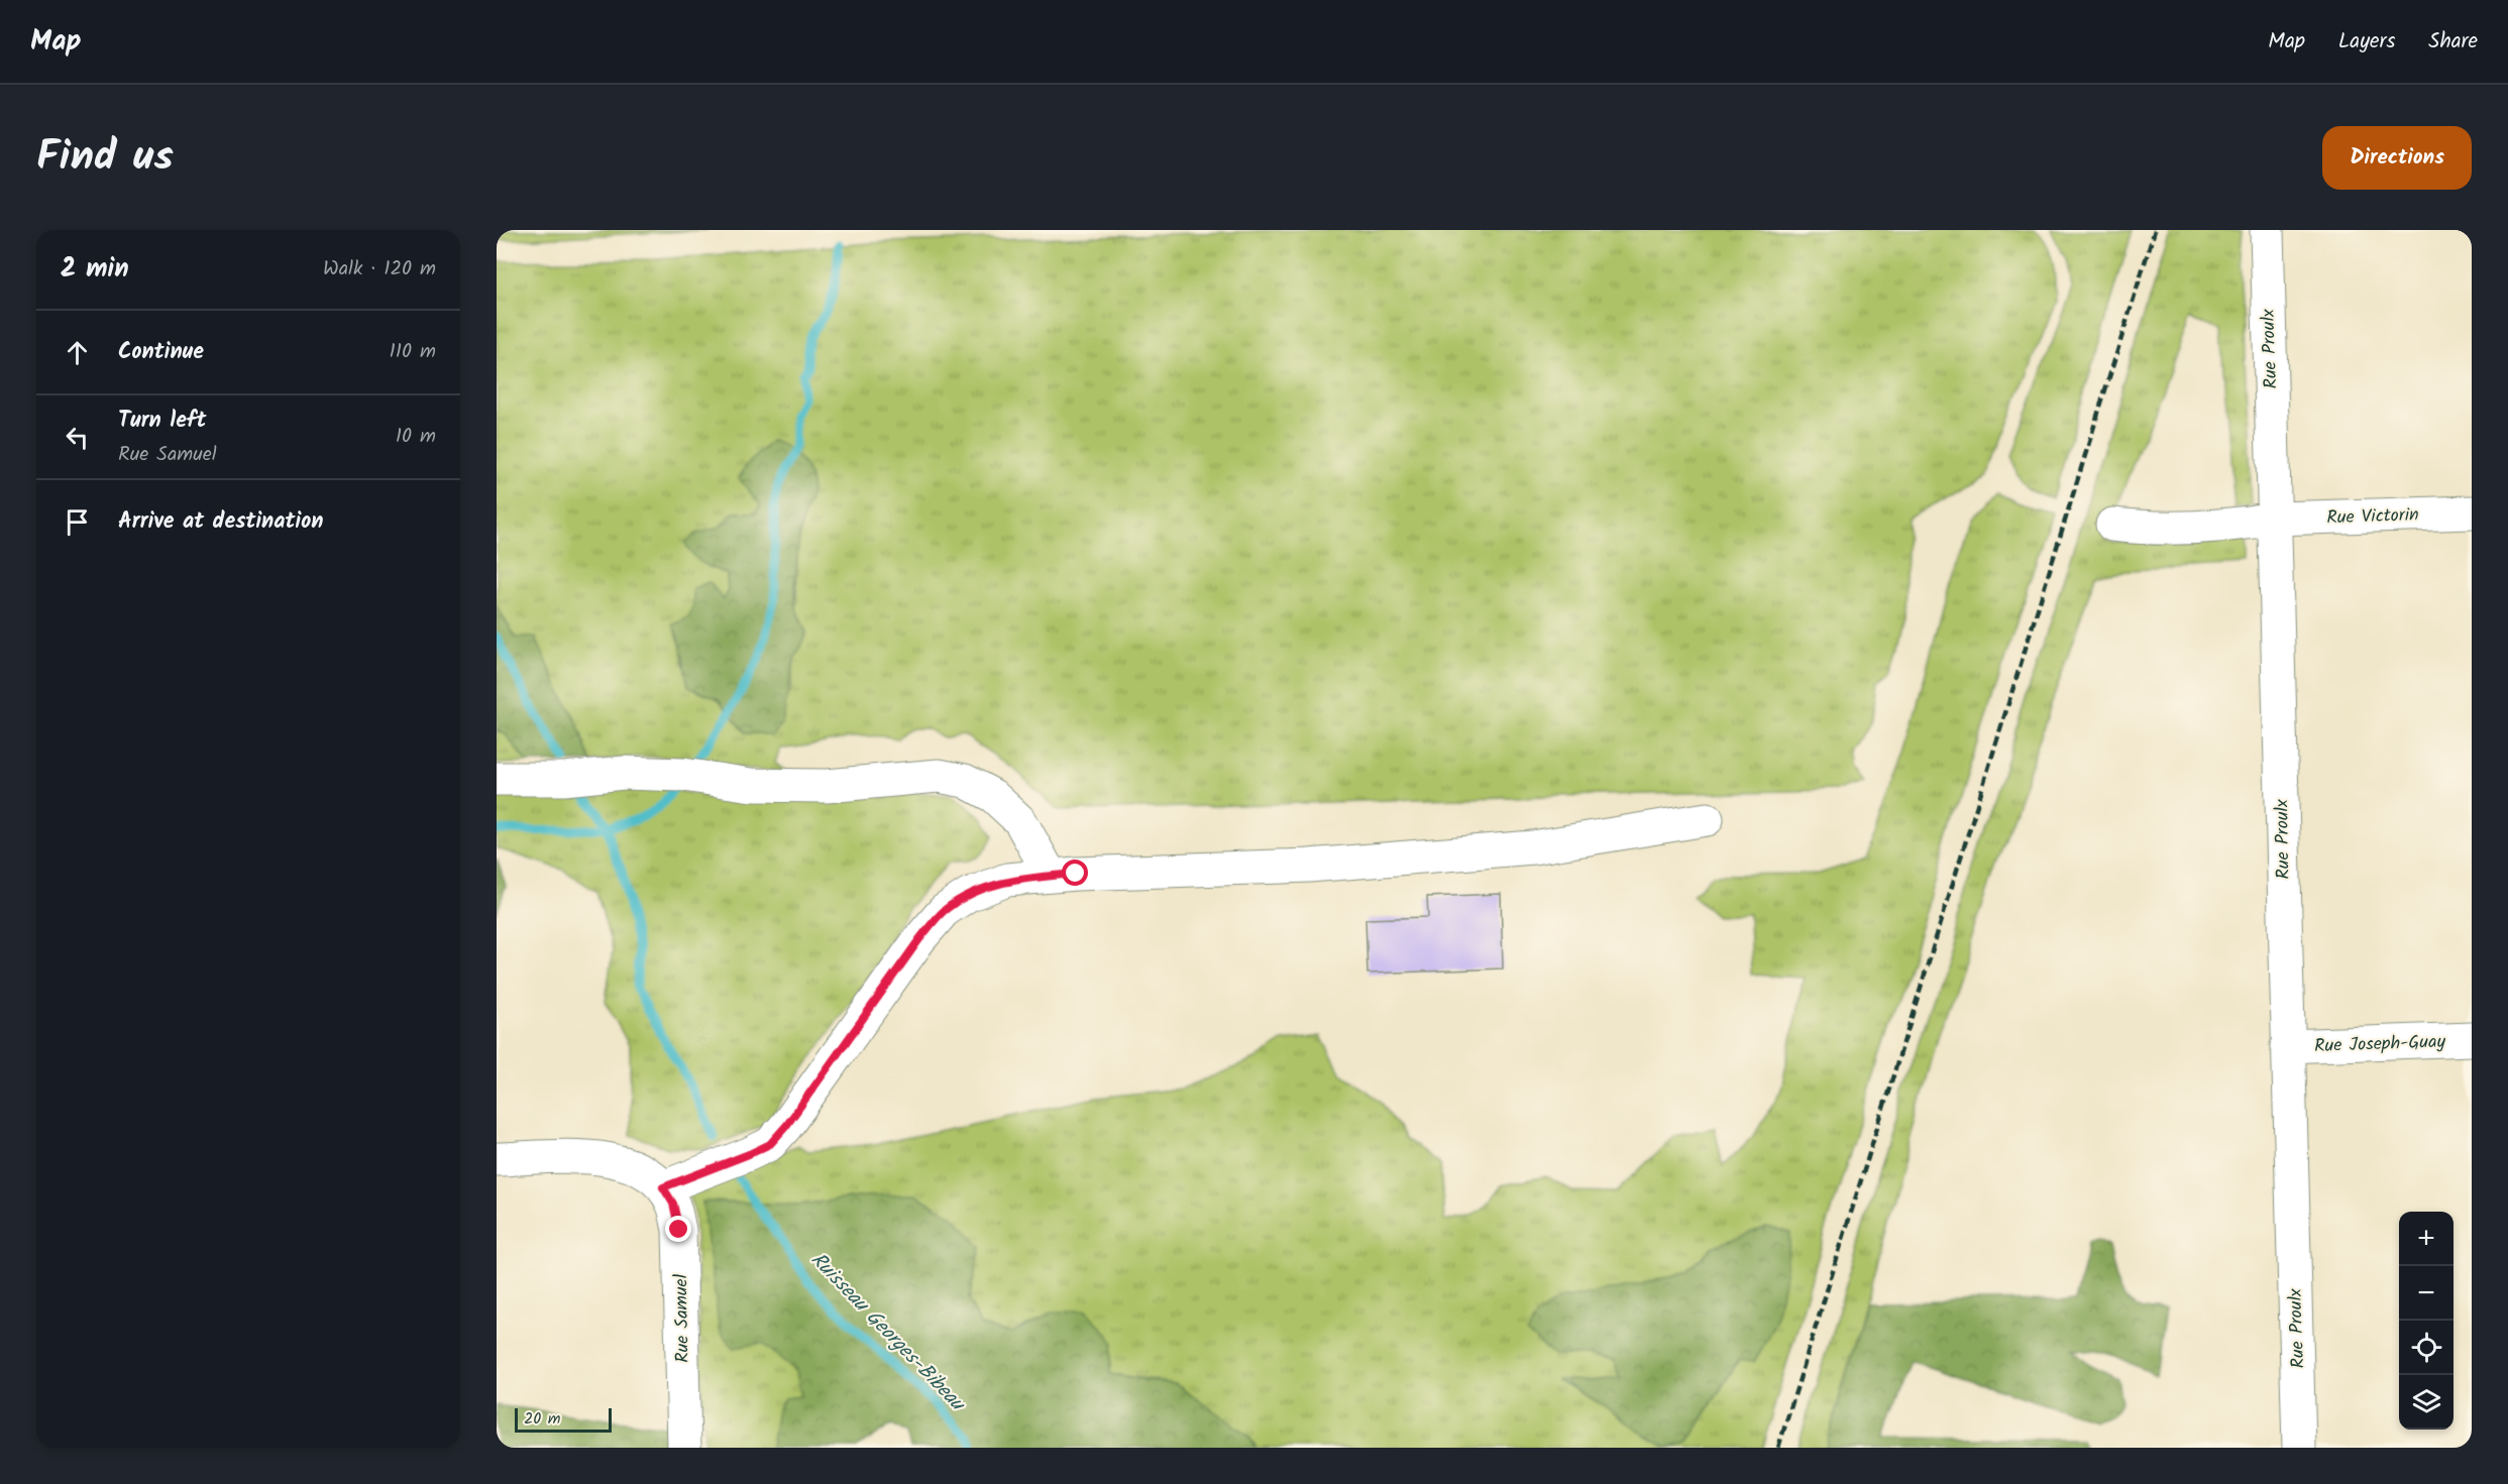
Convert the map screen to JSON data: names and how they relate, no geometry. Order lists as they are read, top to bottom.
{
  "streets": {
    "street": [
      "Rue Proulx",
      "Rue Victorin",
      "Rue Joseph-Guay",
      "Rue Samuel"
    ]
  },
  "crossings": [
    ["Rue Proulx", "Rue Victorin"],
    ["Rue Proulx", "Rue Joseph-Guay"]
  ],
  "water": ["Ruisseau Georges-Bibeau"],
  "scale_bar": "20 m",
  "page": {
    "header": "Map",
    "nav": ["Map", "Layers", "Share"],
    "title": "Find us",
    "buttons": "Directions",
    "heading": ["2 min", "Walk · 120 m"],
    "list": [
      ["Continue", "110 m"],
      ["Turn left", "Rue Samuel", "10 m"],
      "Arrive at destination"
    ],
    "map_buttons": ["+", "−"],
    "scale": "20 m"
  }
}
